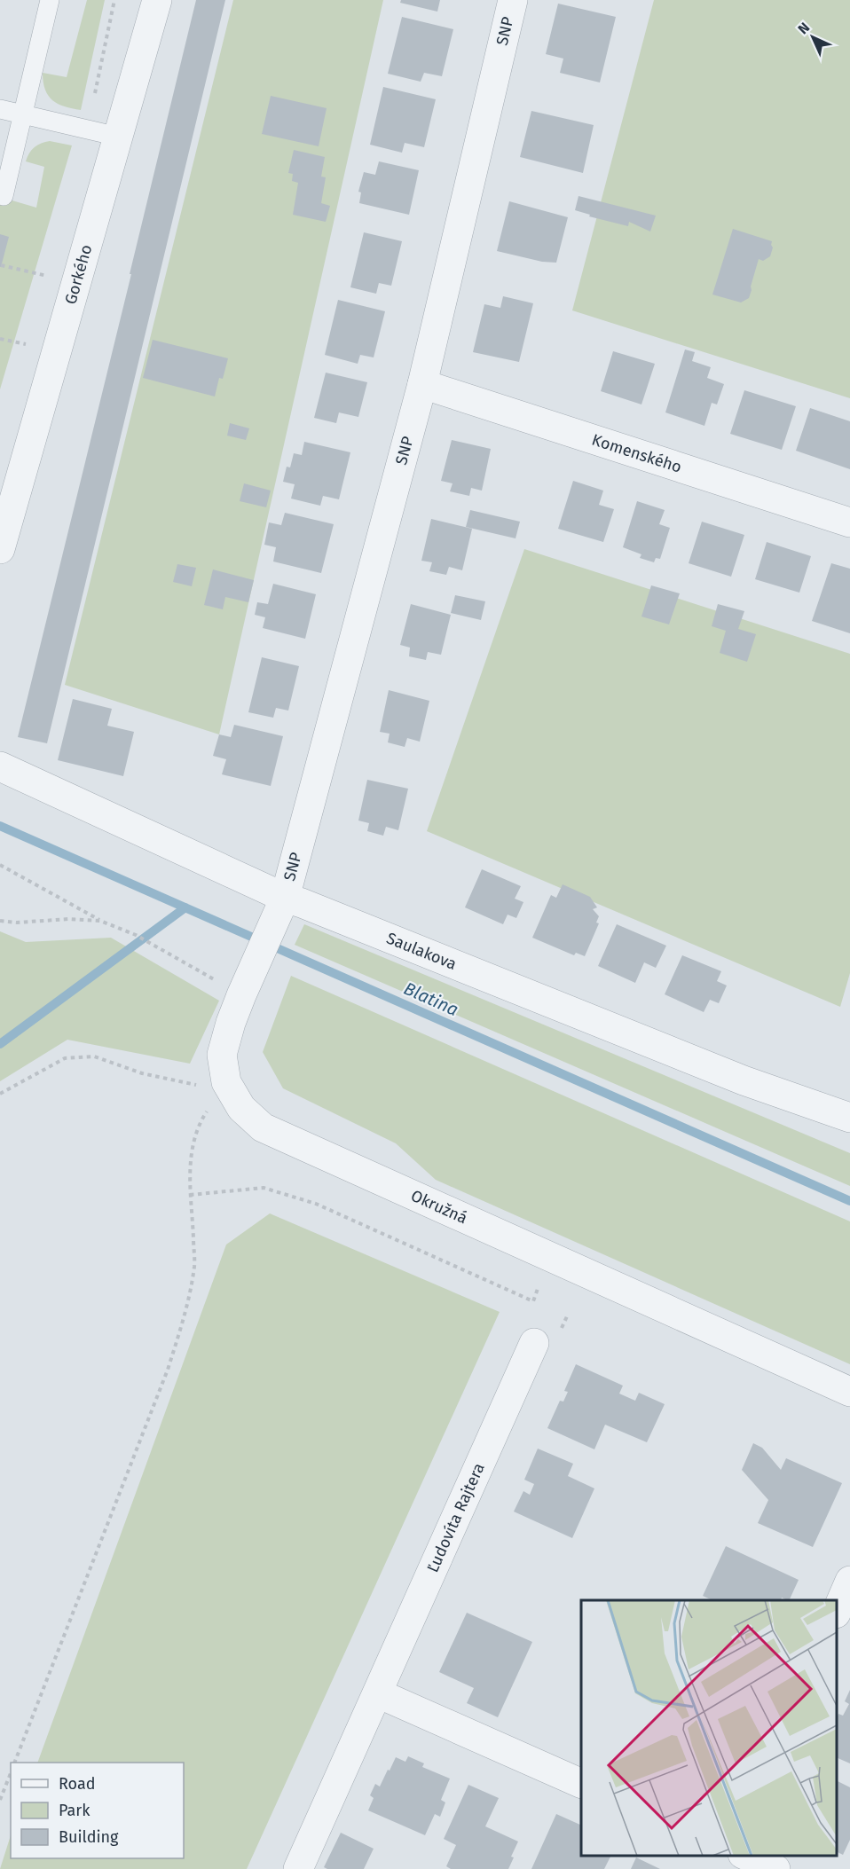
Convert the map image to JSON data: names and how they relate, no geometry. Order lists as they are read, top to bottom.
{
  "streets": {
    "street": [
      "SNP",
      "Gorkého",
      "Komenského",
      "Saulakova",
      "Okružná",
      "Ľudovíta Rajtera"
    ]
  },
  "crossings": [
    ["SNP", "Komenského"],
    ["SNP", "Saulakova"],
    ["SNP", "Okružná"],
    ["Saulakova", "Okružná"]
  ],
  "water": ["Blatina"],
  "legend": ["Road", "Park", "Building"],
  "north": "top left"
}
